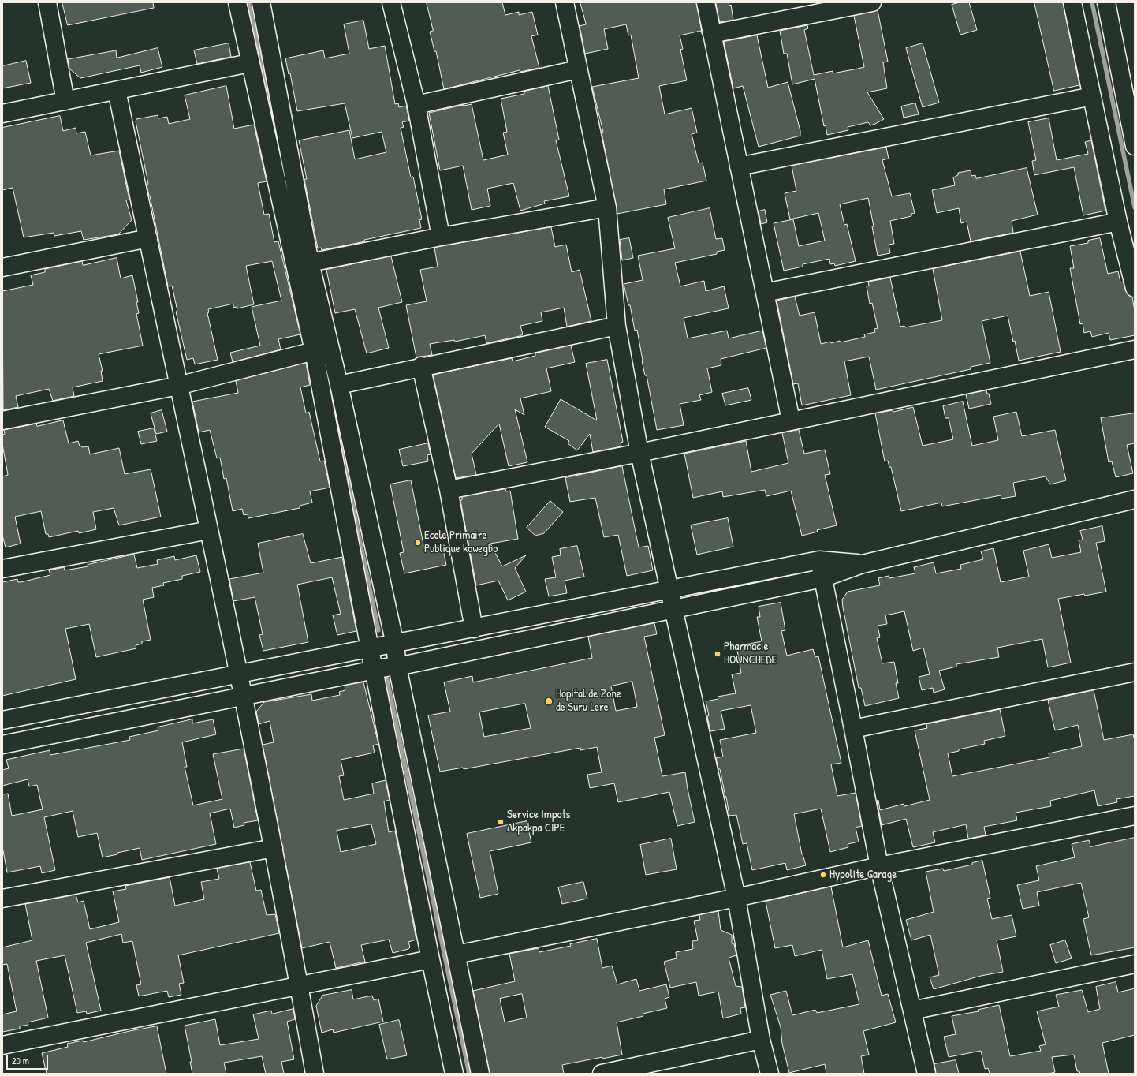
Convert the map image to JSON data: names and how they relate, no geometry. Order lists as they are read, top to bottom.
{
  "places": [
    "Ecole Primaire Publique kowegbo",
    "Pharmacie HOUNCHEDE",
    "Hopital de Zone de Suru Lere",
    "Service Impots Akpakpa CIPE",
    "Hypolite Garage"
  ],
  "scale_bar": "20 m"
}
